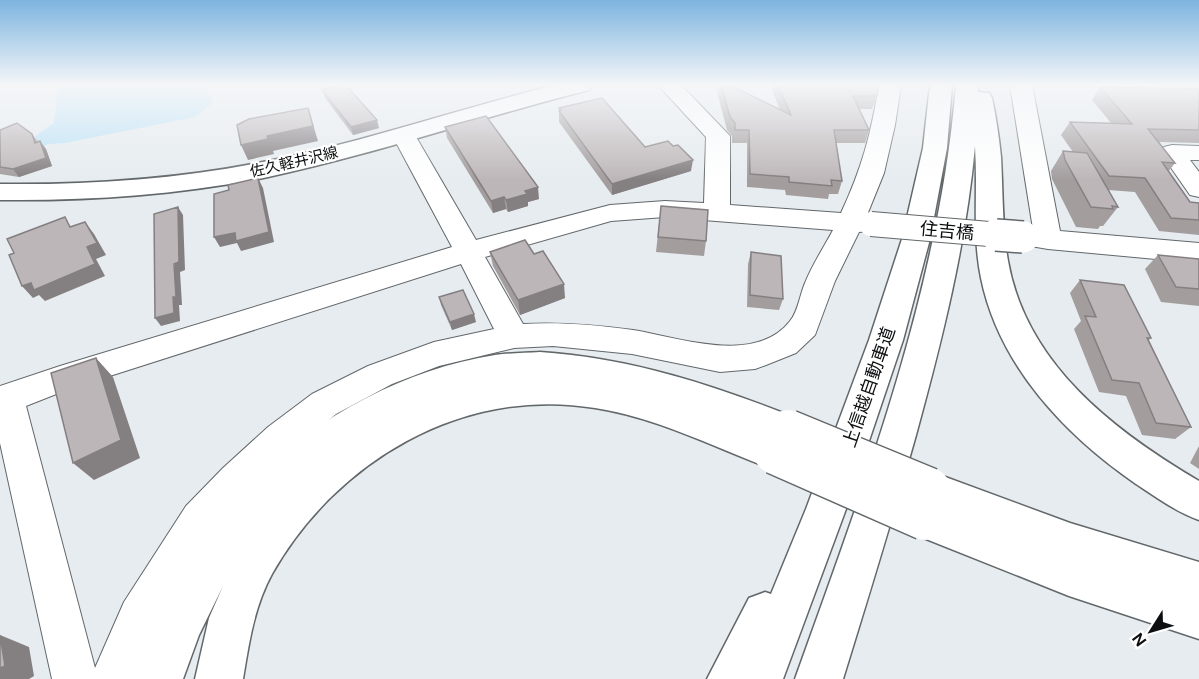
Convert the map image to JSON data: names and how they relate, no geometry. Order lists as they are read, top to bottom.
{
  "streets": {
    "main road": ["佐久軽井沢線", "上信越自動車道"],
    "street": ["住吉橋"]
  },
  "north": "bottom left"
}
